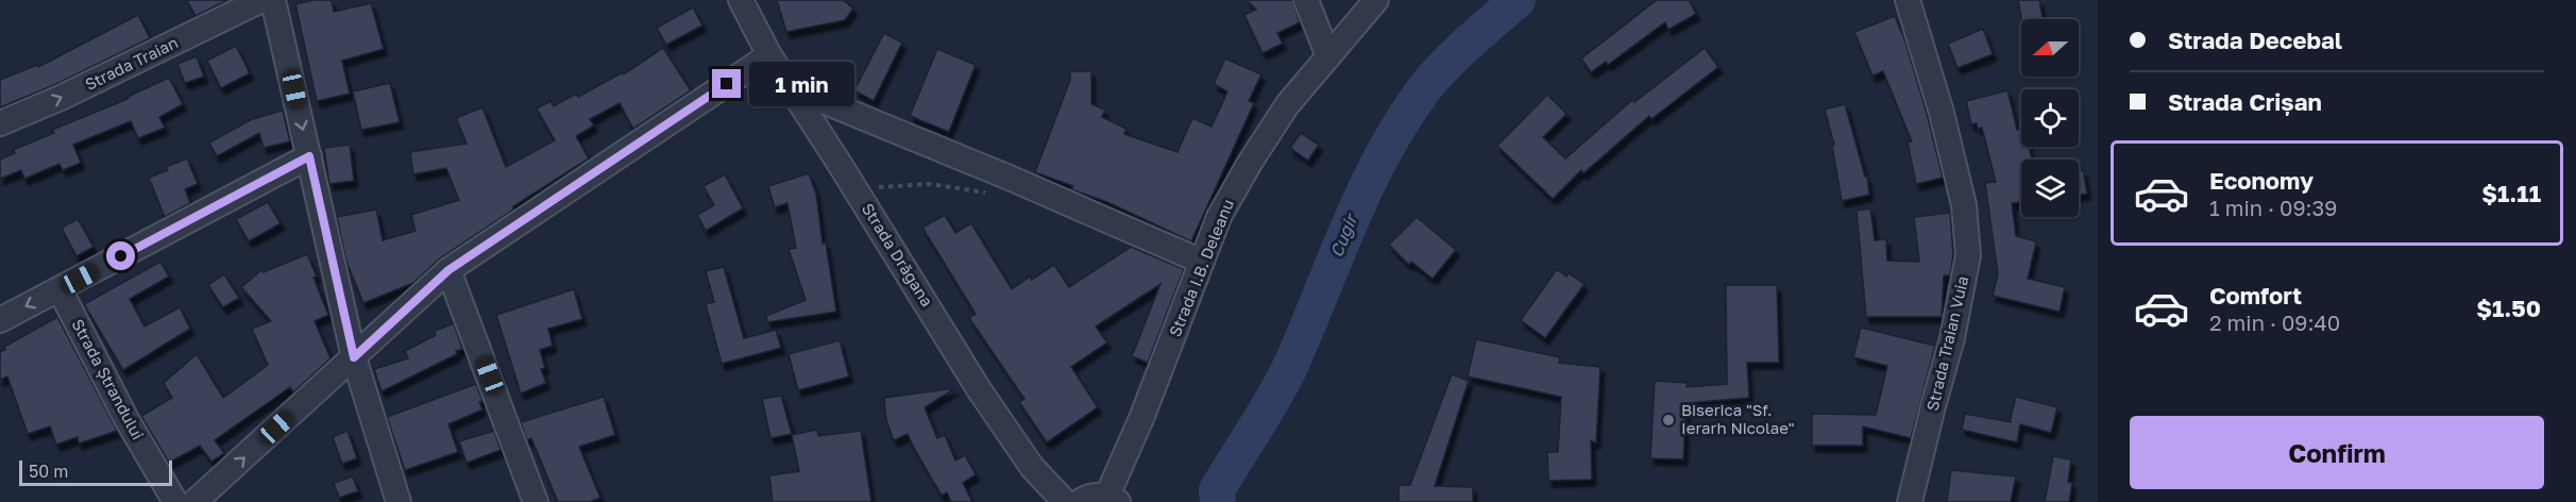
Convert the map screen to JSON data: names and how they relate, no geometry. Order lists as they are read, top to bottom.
{
  "streets": {
    "street": [
      "Strada Traian",
      "Strada Drăgana",
      "Strada I.B. Deleanu",
      "Strada Traian Vuia",
      "Strada Ștrandului"
    ]
  },
  "water": ["Cugir"],
  "places": ["Biserica \"Sf. Ierarh Nicolae\""],
  "scale_bar": "50 m",
  "north": "left",
  "page": {
    "banner": ["Strada Decebal", "Strada Crișan"],
    "bubble": "1 min",
    "list": [
      {
        "name": "Economy",
        "note": "1 min · 09:39",
        "value": "$1.11"
      },
      {
        "name": "Comfort",
        "note": "2 min · 09:40",
        "value": "$1.50"
      }
    ],
    "buttons": "Confirm",
    "scale": "50 m"
  }
}
